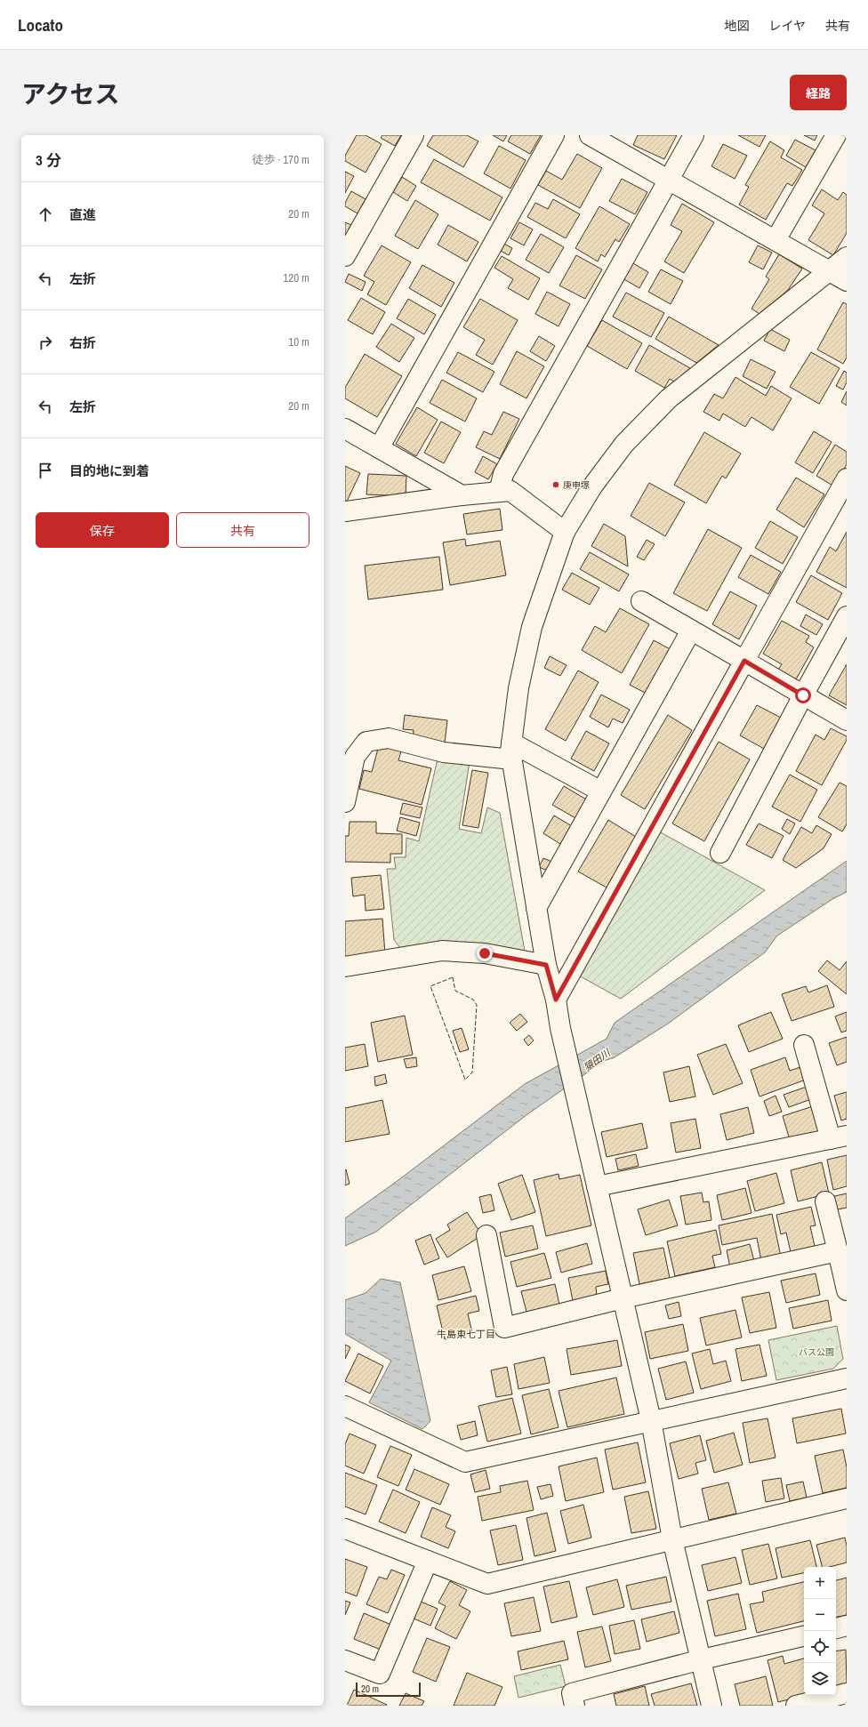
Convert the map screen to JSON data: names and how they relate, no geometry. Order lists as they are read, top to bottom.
{
  "districts": ["牛島東七丁目"],
  "water": ["猿田川"],
  "parks": ["バス公園"],
  "places": ["庚申塚"],
  "scale_bar": "20 m",
  "page": {
    "header": "Locato",
    "nav": ["地図", "レイヤ", "共有"],
    "title": "アクセス",
    "buttons": [
      "経路",
      ["保存", "共有"]
    ],
    "heading": ["3 分", "徒歩 · 170 m"],
    "list": [
      ["直進", "20 m"],
      ["左折", "120 m"],
      ["右折", "10 m"],
      ["左折", "20 m"],
      "目的地に到着"
    ],
    "map_buttons": ["+", "−"],
    "scale": "20 m"
  }
}
